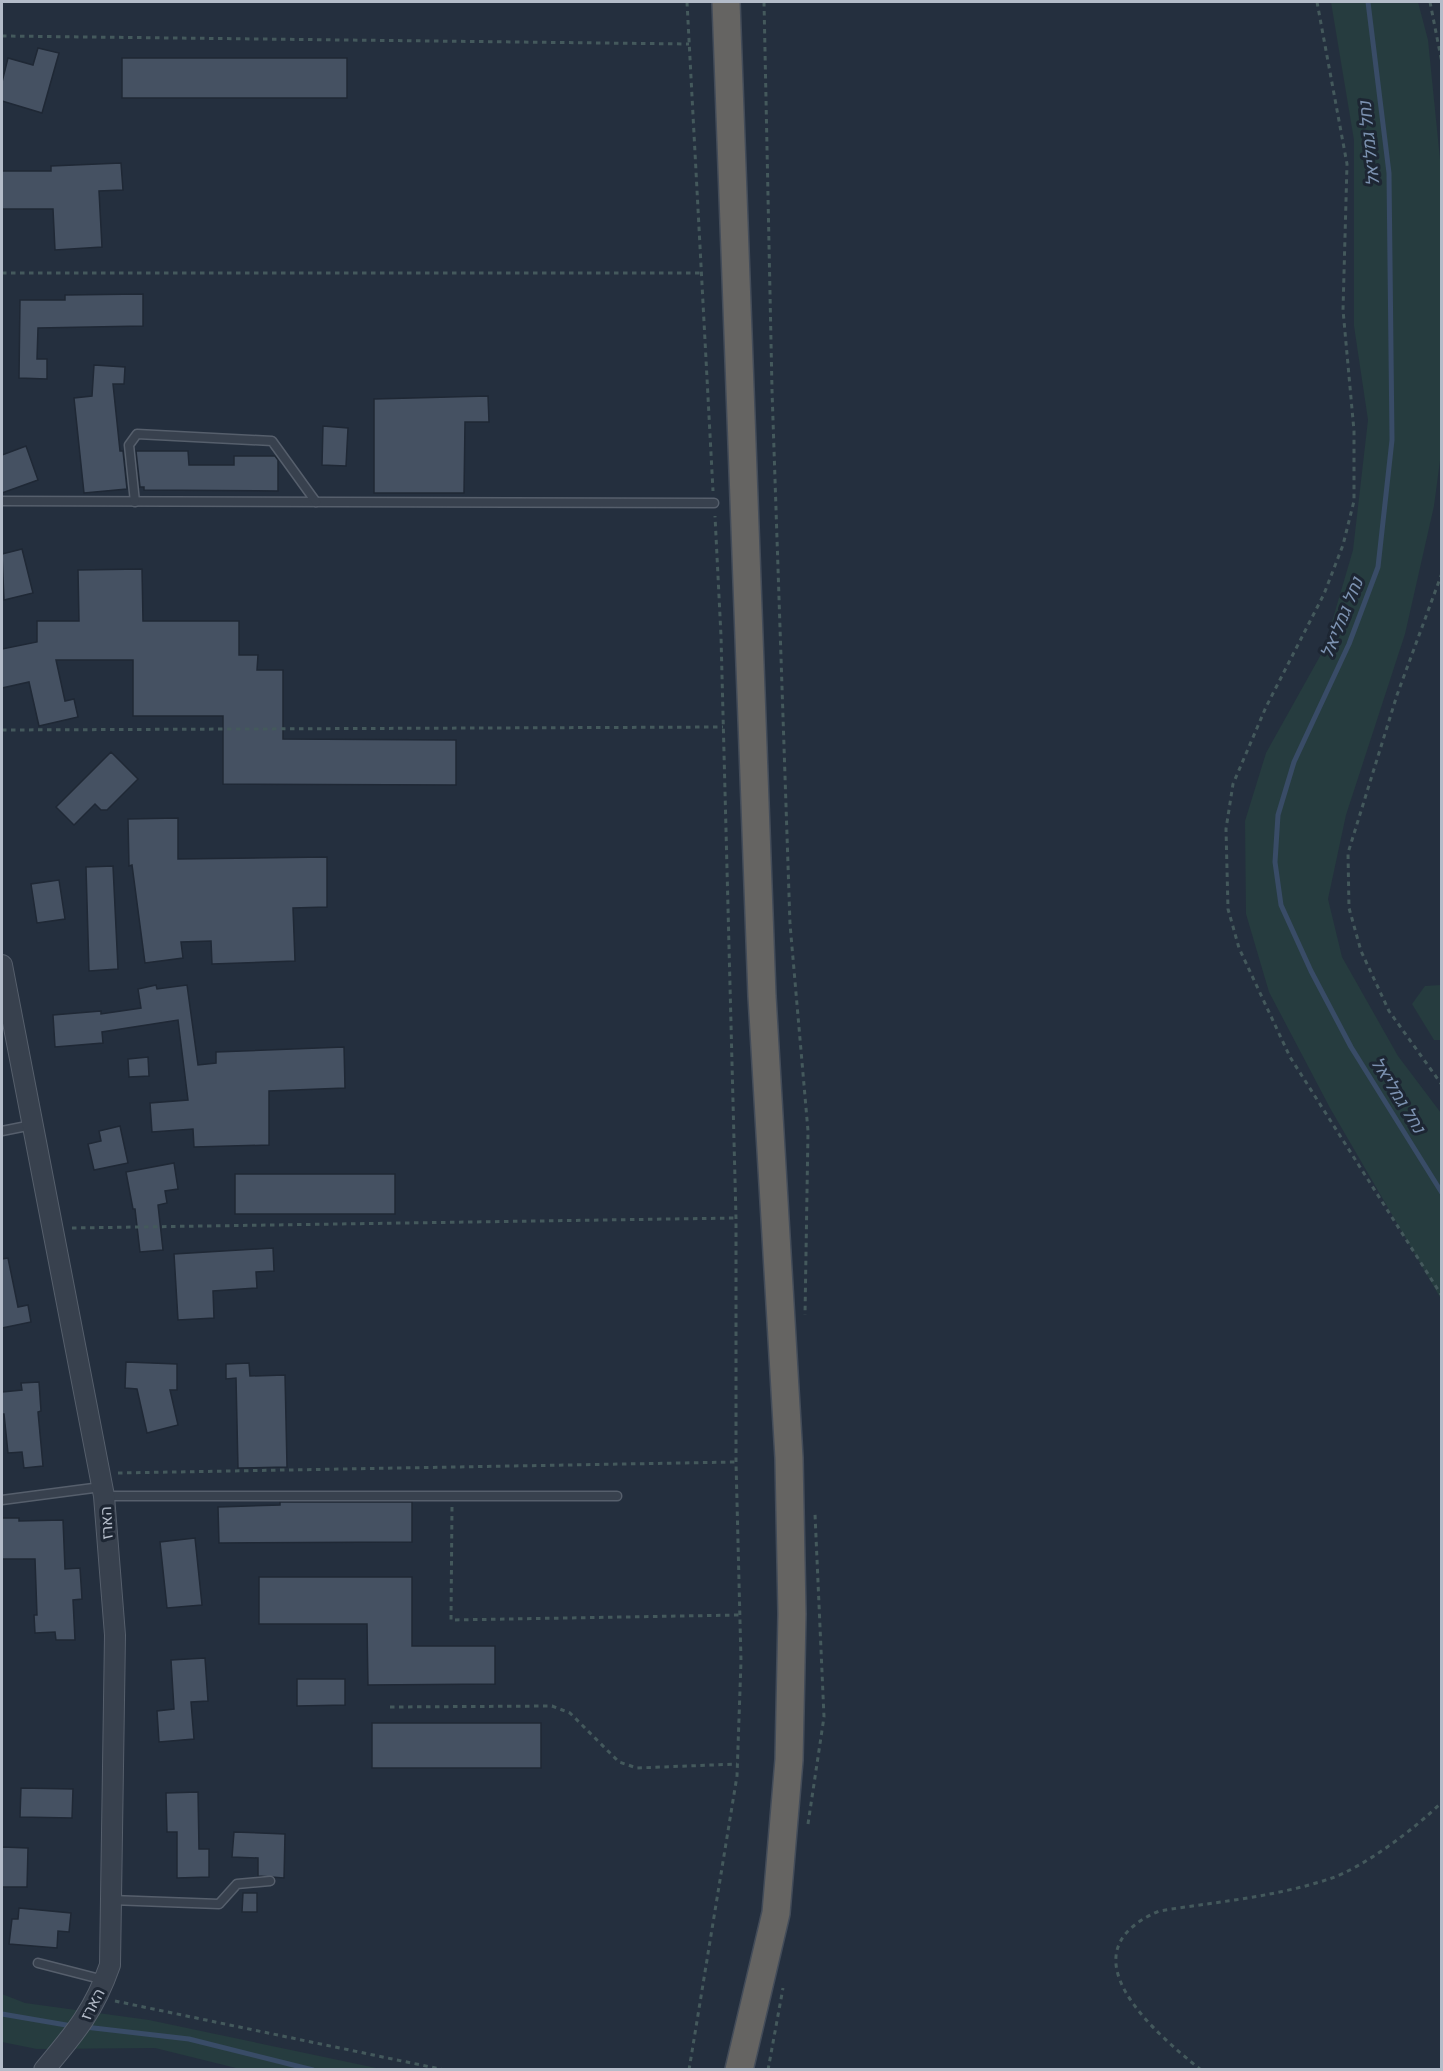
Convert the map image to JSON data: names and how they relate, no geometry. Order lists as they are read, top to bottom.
{
  "streets": {
    "street": ["הארז"]
  },
  "water": ["נחל גמליאל"]
}
